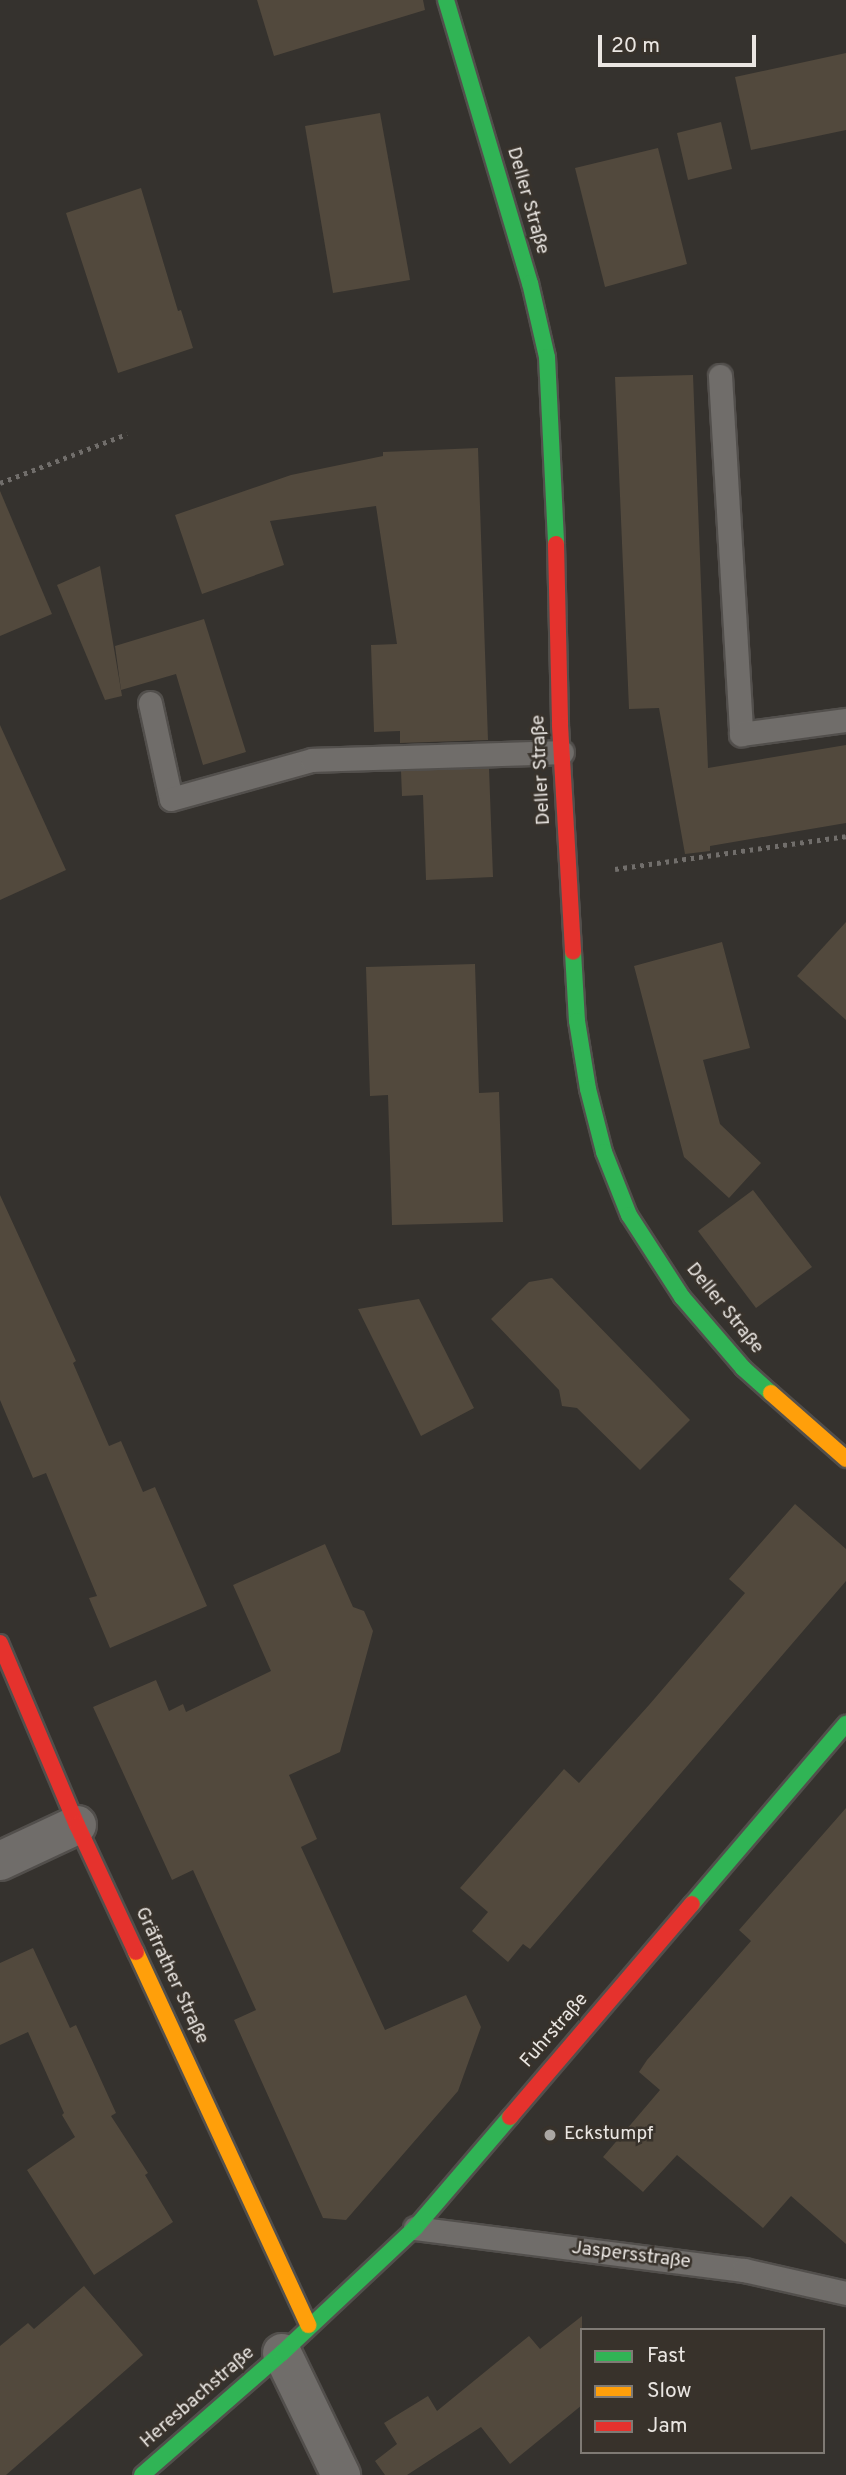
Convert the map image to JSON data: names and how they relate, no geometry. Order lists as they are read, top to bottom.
{
  "streets": {
    "street": [
      "Deller Straße",
      "Gräfrather Straße",
      "Fuhrstraße",
      "Heresbachstraße"
    ],
    "lane": ["Jaspersstraße"]
  },
  "crossings": [
    ["Gräfrather Straße", "Fuhrstraße"],
    ["Fuhrstraße", "Jaspersstraße"],
    ["Fuhrstraße", "Heresbachstraße"]
  ],
  "places": ["Eckstumpf"],
  "legend": ["Fast", "Slow", "Jam"],
  "scale_bar": "20 m"
}
